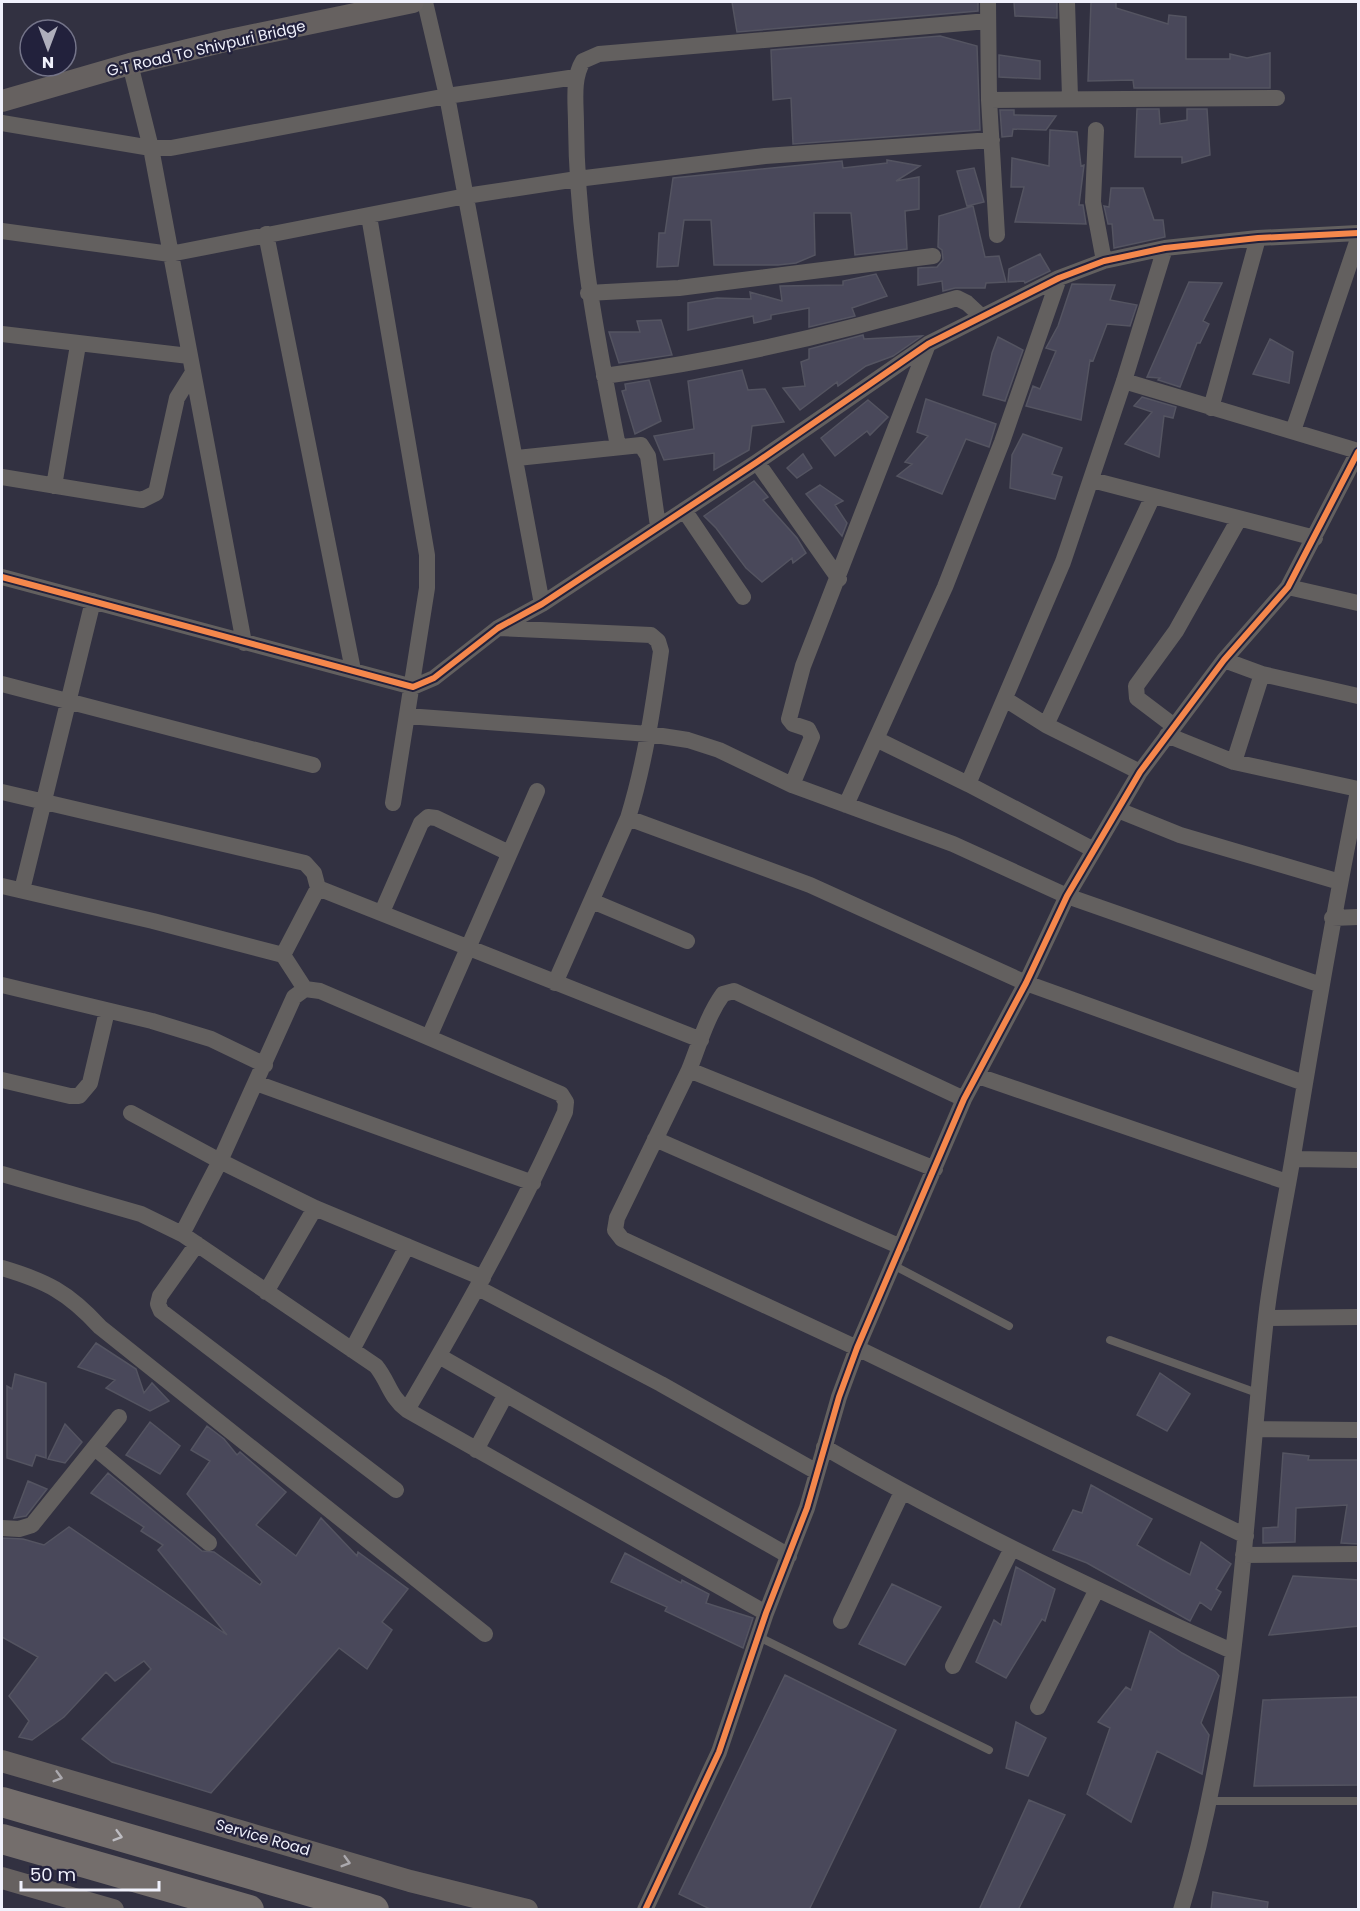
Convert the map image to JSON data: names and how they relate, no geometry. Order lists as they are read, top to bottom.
{
  "streets": {
    "street": ["G.T Road To Shivpuri Bridge", "Service Road"]
  },
  "one_way": ["Service Road"],
  "scale_bar": "50 m",
  "north": "bottom"
}
